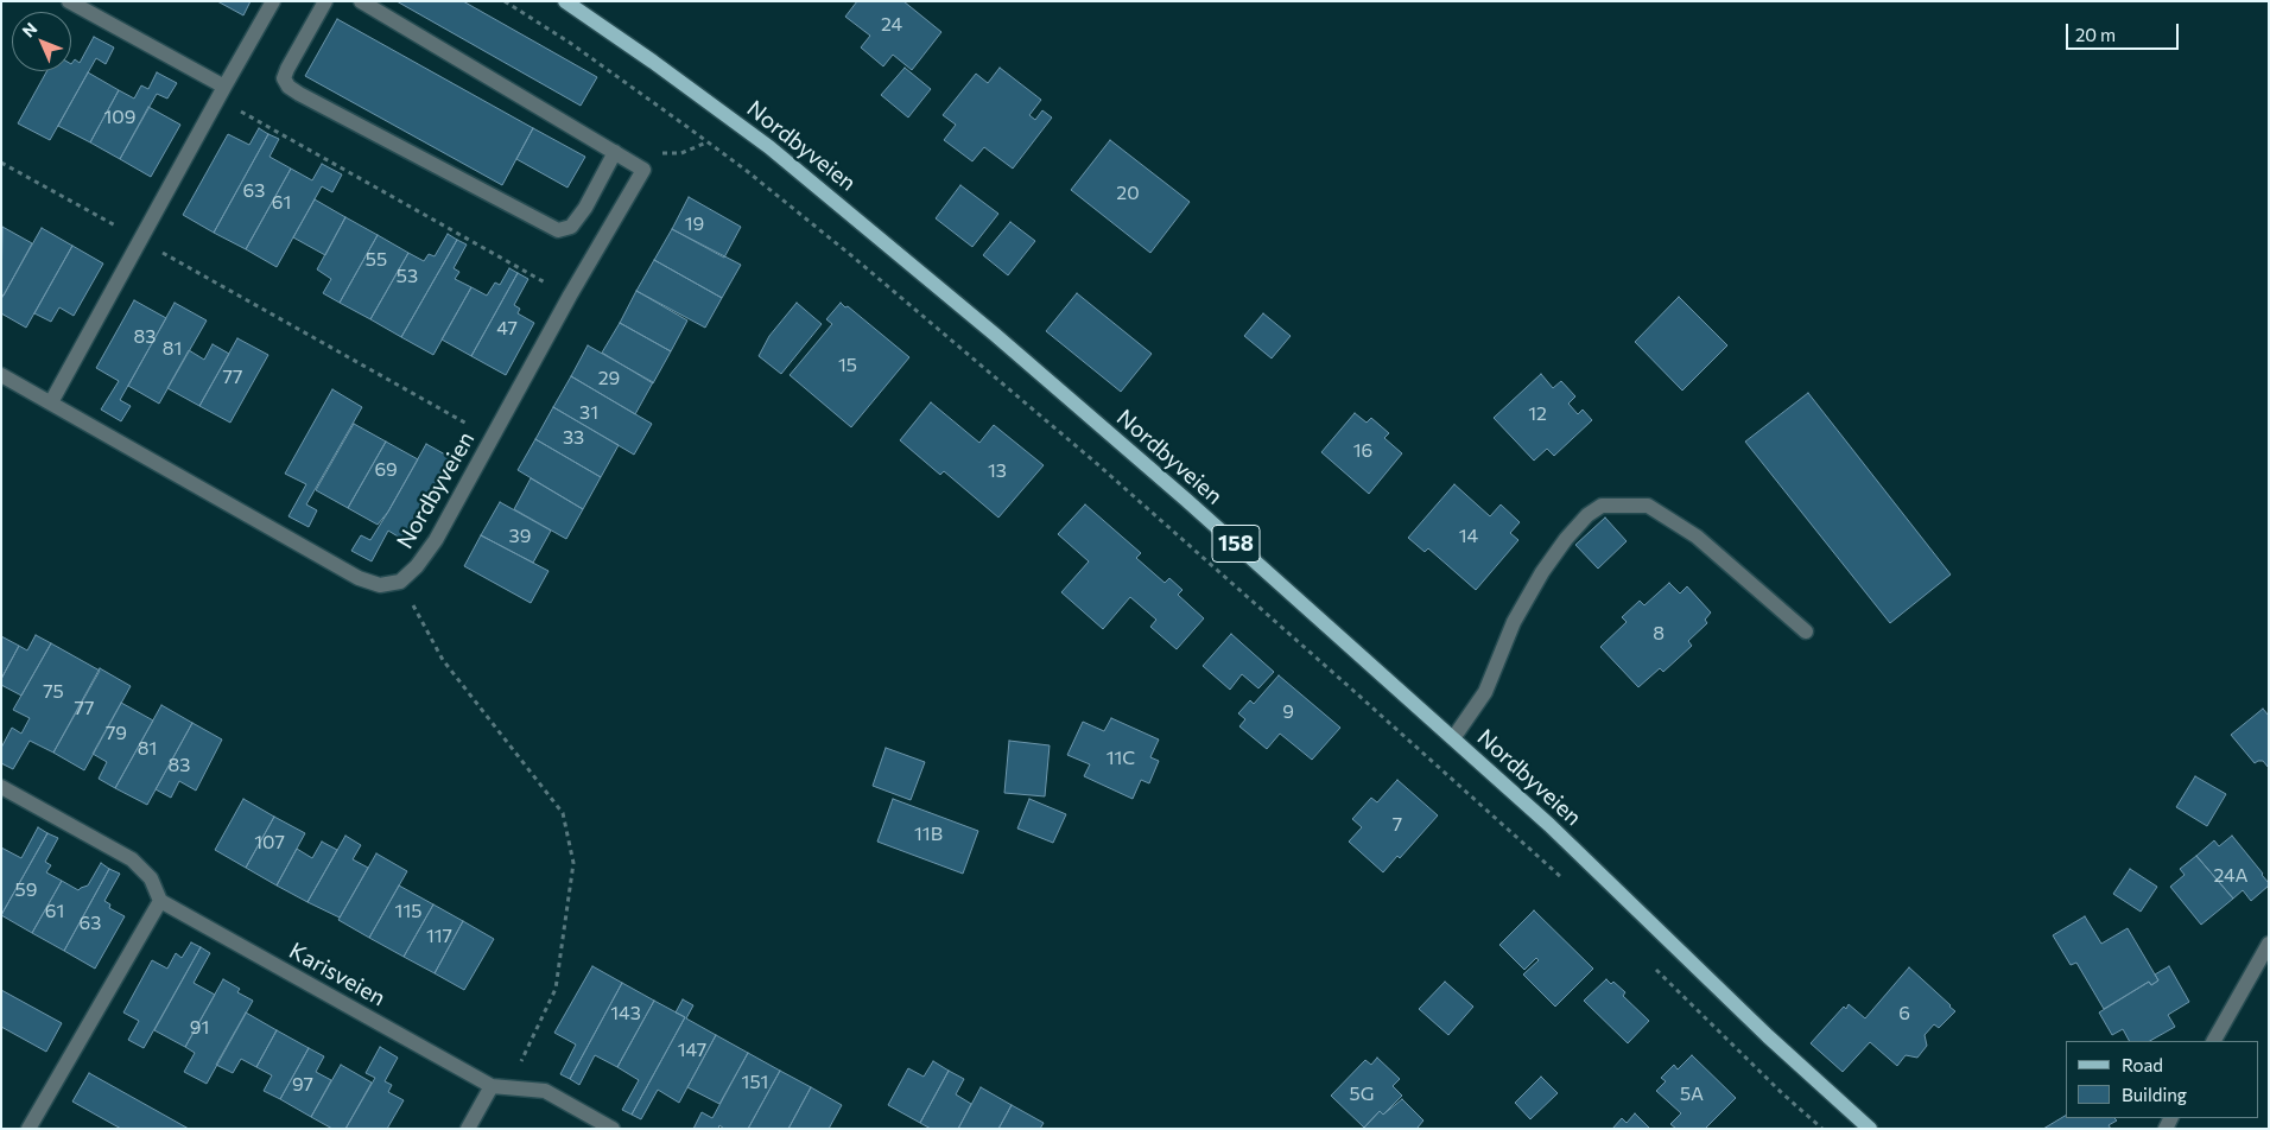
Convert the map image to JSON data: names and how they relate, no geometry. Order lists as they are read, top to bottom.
{
  "streets": {
    "main road": ["Nordbyveien", "158"],
    "street": ["Karisveien"]
  },
  "house_numbers": [
    "24",
    "109",
    "63",
    "20",
    "61",
    "19",
    "55",
    "53",
    "47",
    "83",
    "81",
    "15",
    "77",
    "29",
    "31",
    "12",
    "33",
    "16",
    "69",
    "13",
    "39",
    "14",
    "8",
    "75",
    "77",
    "9",
    "79",
    "81",
    "11C",
    "83",
    "7",
    "11B",
    "107",
    "24A",
    "59",
    "61",
    "115",
    "63",
    "117",
    "143",
    "6",
    "91",
    "147",
    "151",
    "97",
    "5G",
    "5A"
  ],
  "legend": ["Road", "Building"],
  "scale_bar": "20 m",
  "north": "top left"
}
